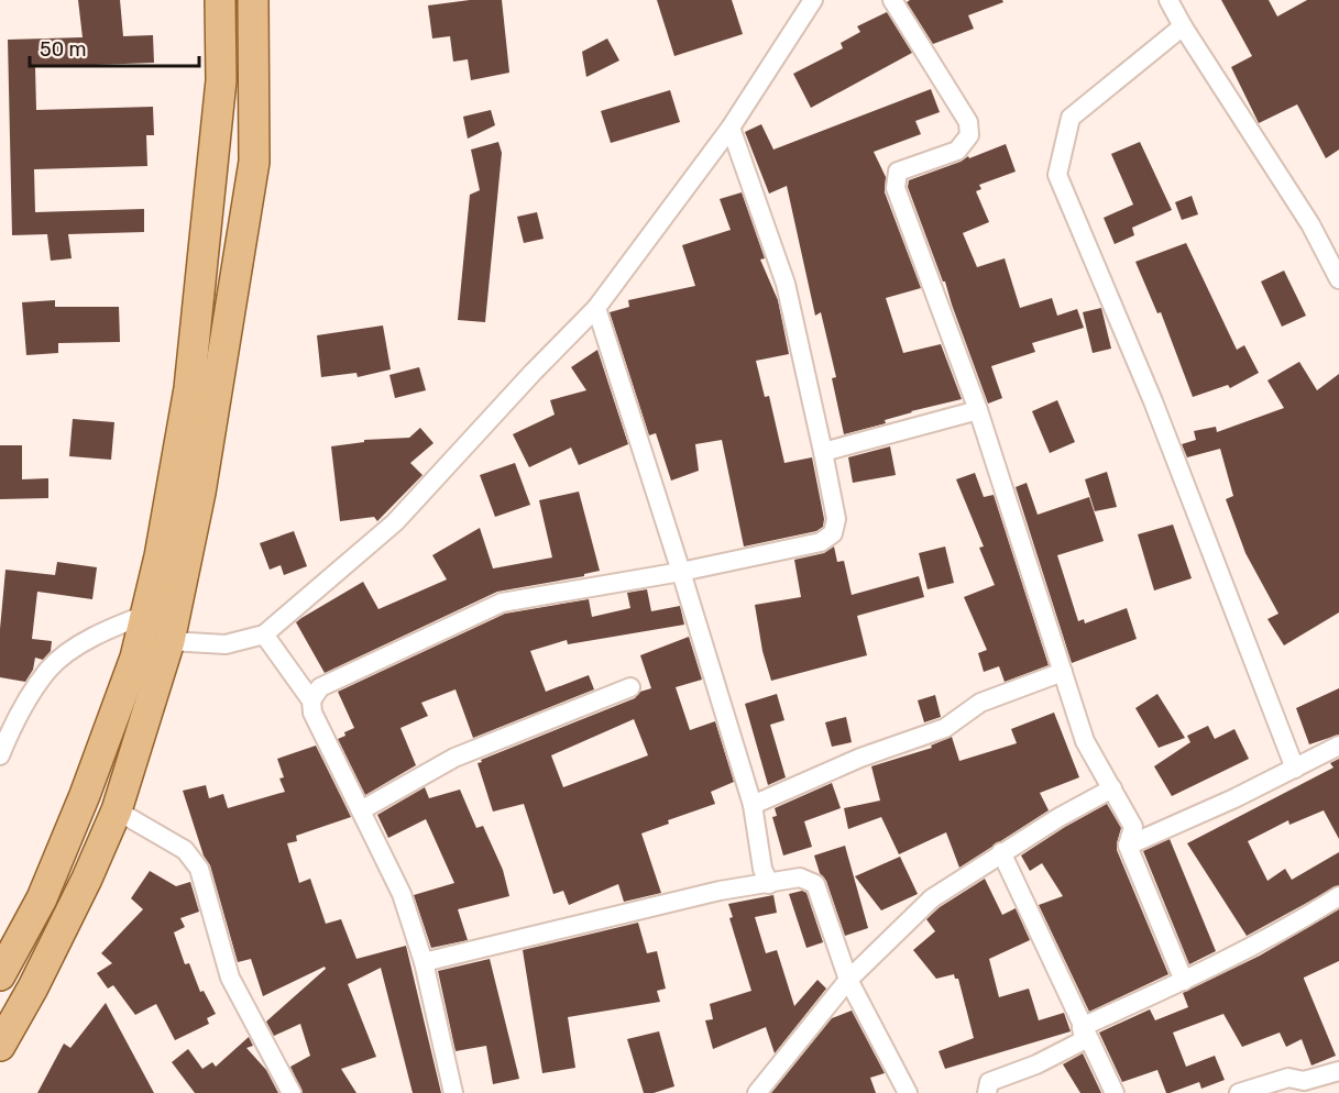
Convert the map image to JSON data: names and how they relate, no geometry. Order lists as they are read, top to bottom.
{
  "scale_bar": "50 m"
}
